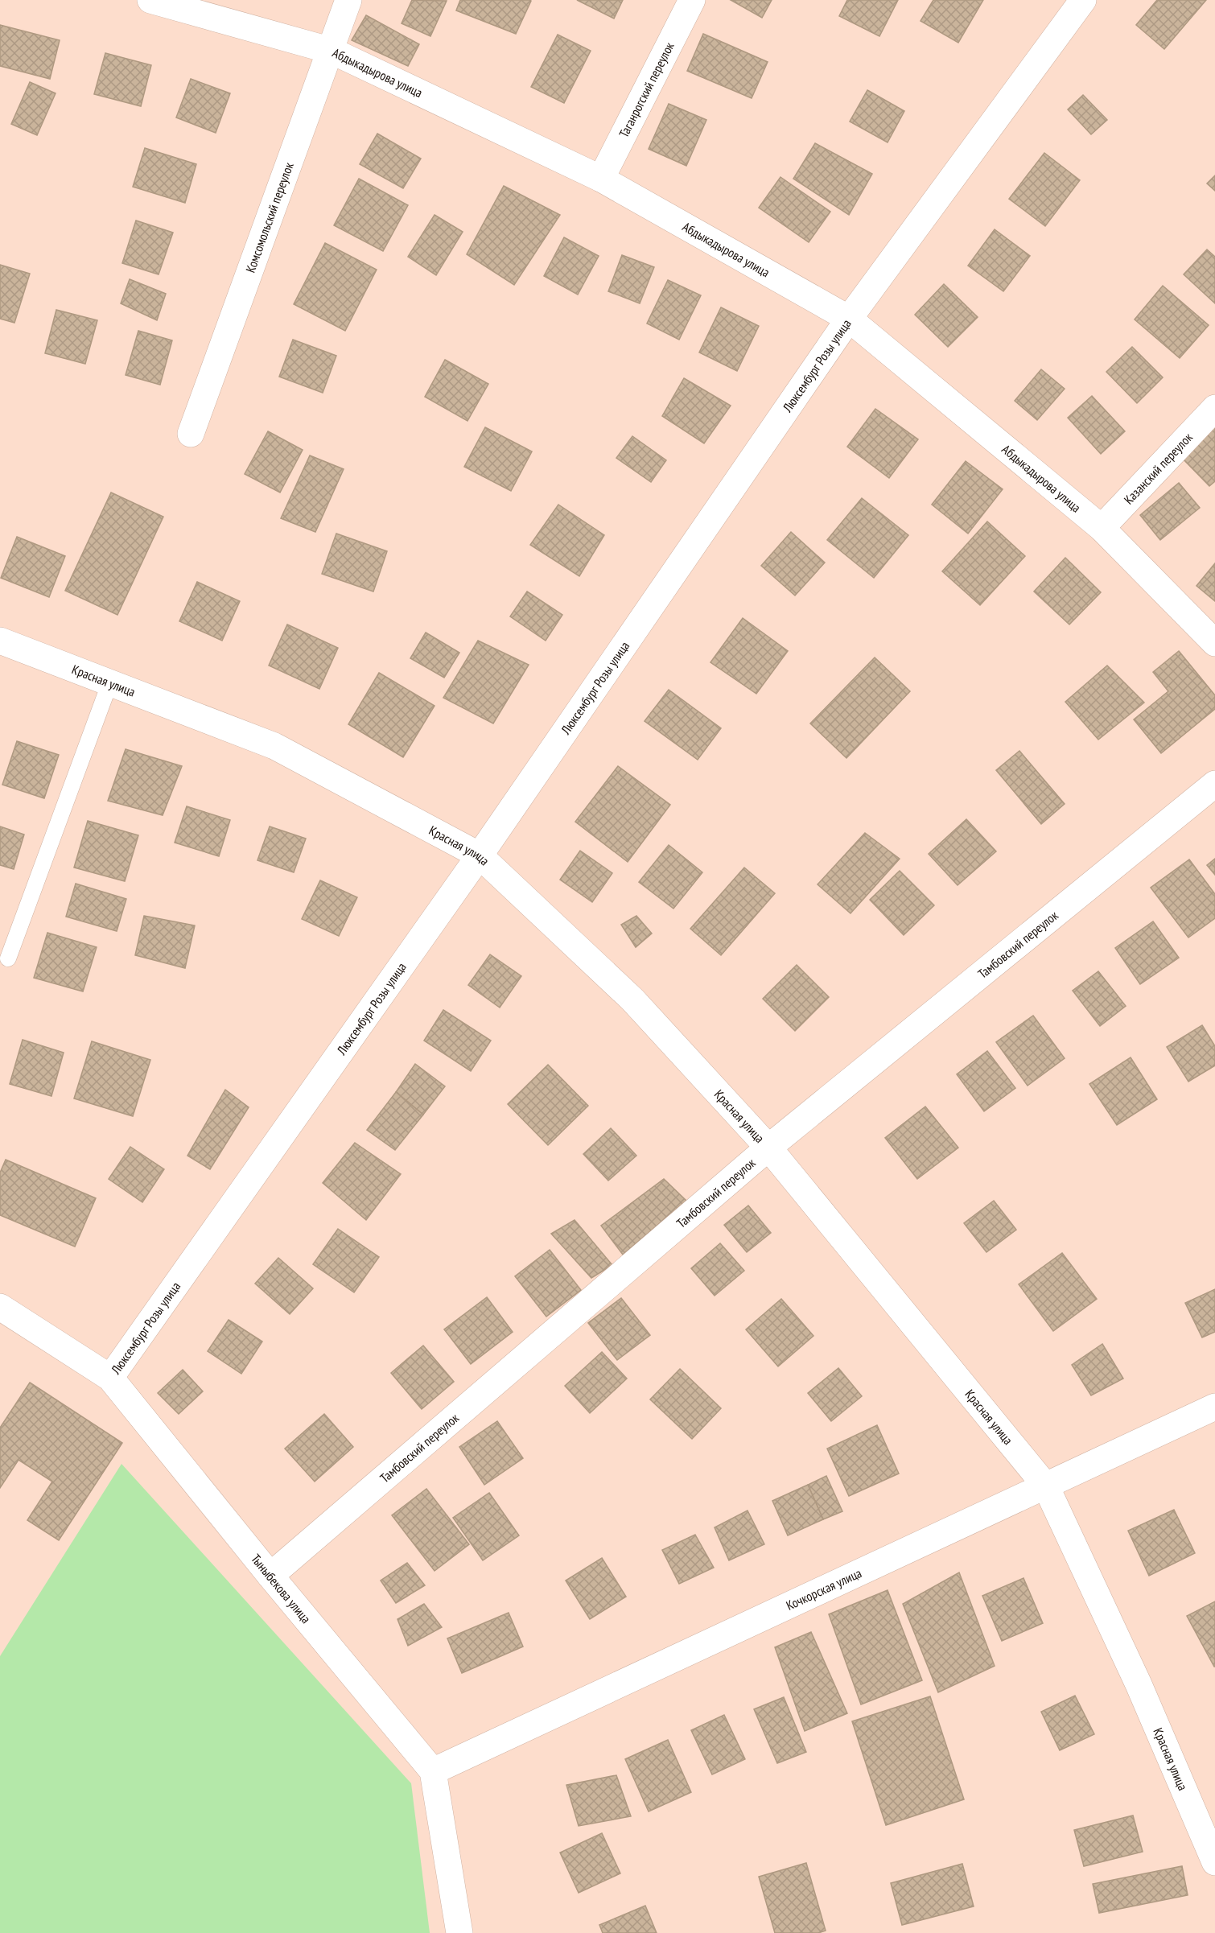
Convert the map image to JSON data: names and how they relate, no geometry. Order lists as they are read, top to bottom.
{
  "streets": {
    "street": [
      "Абдыкадырова улица",
      "Таганрогский переулок",
      "Комсомольский переулок",
      "Люксембург Розы улица",
      "Казанский переулок",
      "Красная улица",
      "Тамбовский переулок",
      "Тыныбекова улица",
      "Кочкорская улица"
    ]
  },
  "crossings": [
    ["Абдыкадырова улица", "Таганрогский переулок"],
    ["Абдыкадырова улица", "Комсомольский переулок"],
    ["Абдыкадырова улица", "Люксембург Розы улица"],
    ["Абдыкадырова улица", "Казанский переулок"],
    ["Люксембург Розы улица", "Красная улица"],
    ["Люксембург Розы улица", "Тыныбекова улица"],
    ["Красная улица", "Тамбовский переулок"],
    ["Красная улица", "Кочкорская улица"],
    ["Тамбовский переулок", "Тыныбекова улица"],
    ["Тыныбекова улица", "Кочкорская улица"]
  ]
}
